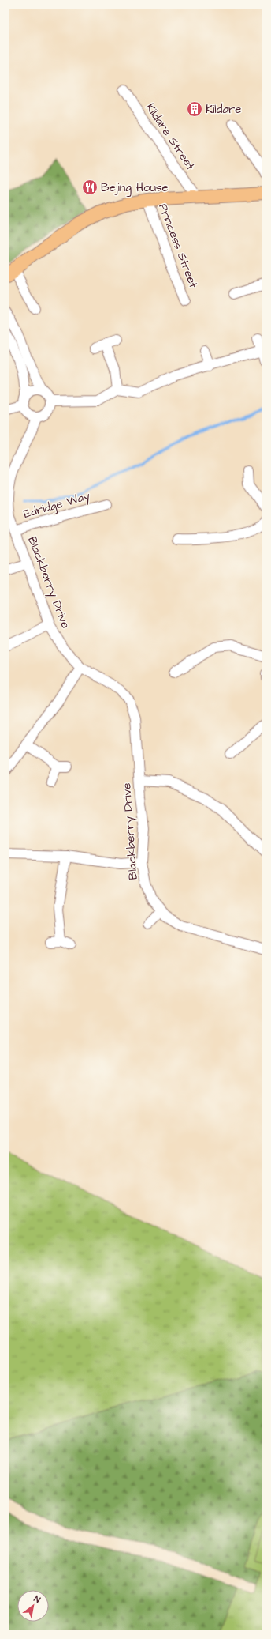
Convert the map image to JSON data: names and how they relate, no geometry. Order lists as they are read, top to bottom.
{
  "streets": {
    "street": [
      "Kildare Street",
      "Princess Street",
      "Edridge Way",
      "Blackberry Drive"
    ]
  },
  "crossings": [
    ["Edridge Way", "Blackberry Drive"]
  ],
  "places": {
    "building": ["Kildare"],
    "restaurant": ["Bejing House"]
  },
  "north": "top right"
}
